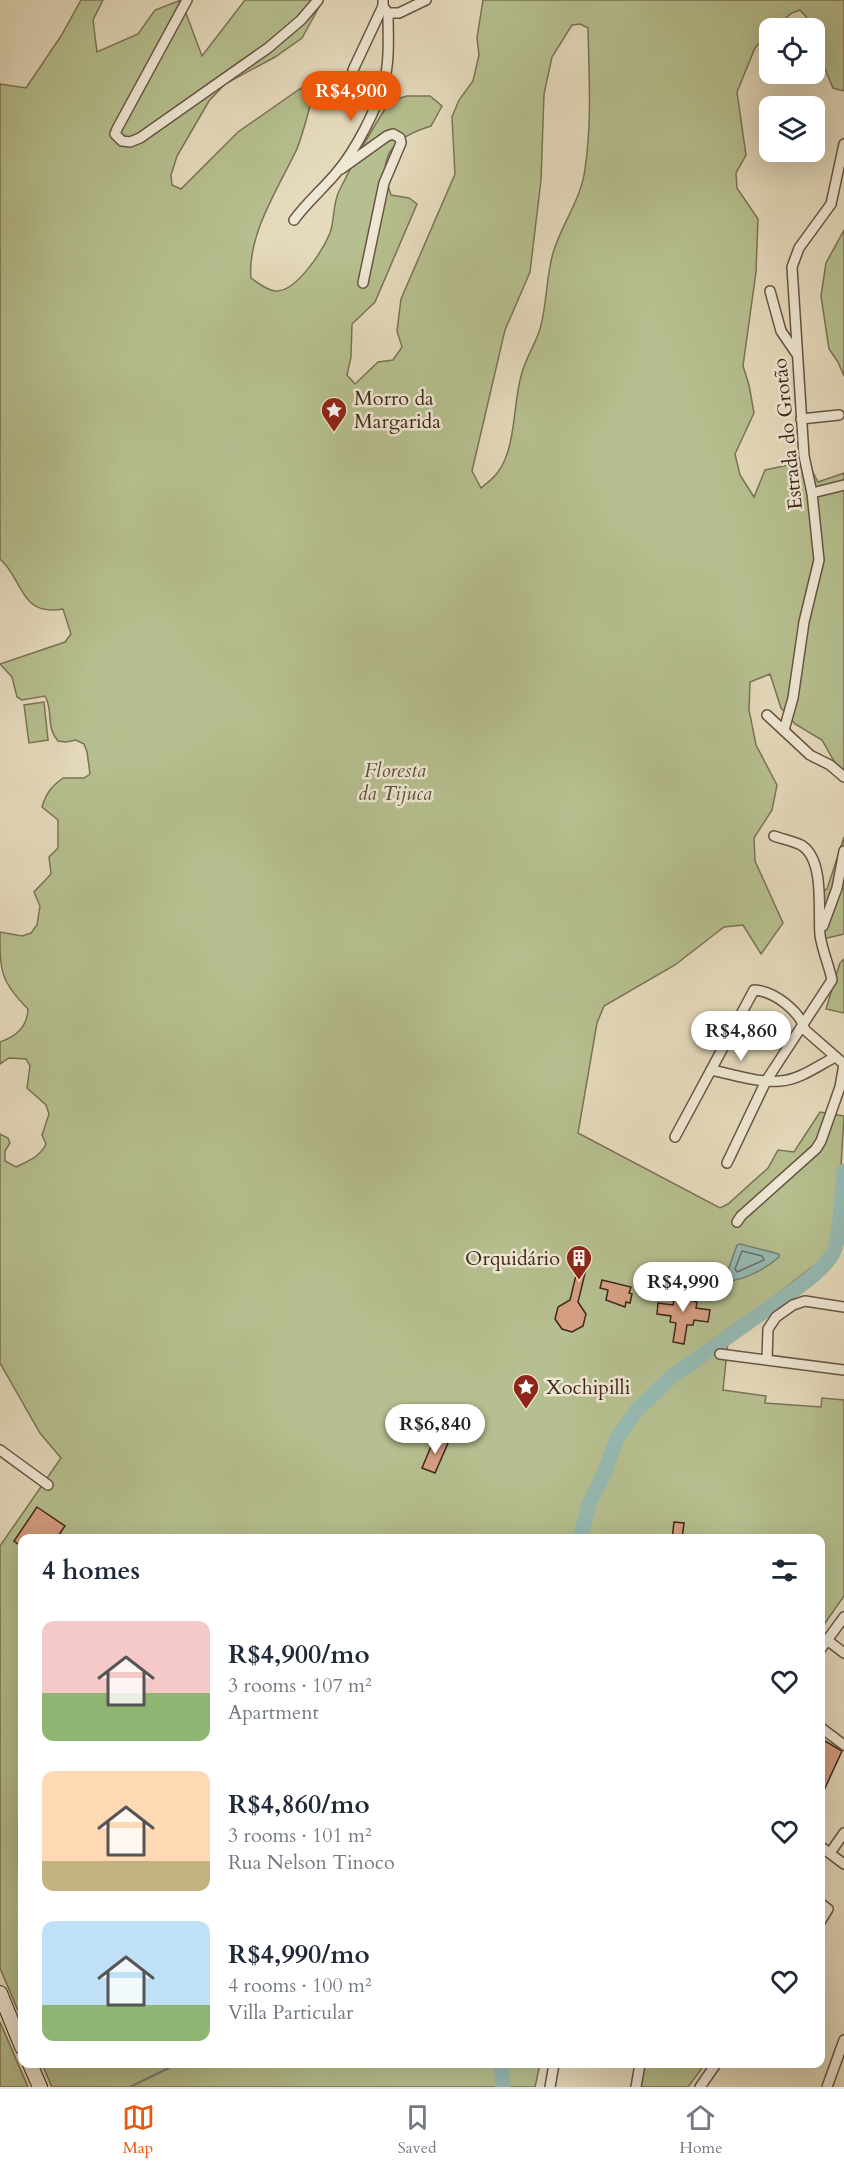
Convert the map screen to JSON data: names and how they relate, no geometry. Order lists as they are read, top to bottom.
{
  "streets": {
    "street": ["Estrada do Grotão"]
  },
  "parks": ["Floresta da Tijuca"],
  "places": {
    "place": ["Morro da Margarida", "Xochipilli"],
    "building": ["Orquidário"]
  },
  "page": {
    "price": [
      "R$4,900",
      "R$4,860",
      "R$4,990",
      "R$6,840"
    ],
    "heading": "4 homes",
    "list": [
      {
        "name": "R$4,900/mo",
        "note": "3 rooms · 107 m² · Apartment"
      },
      {
        "name": "R$4,860/mo",
        "note": "3 rooms · 101 m² · Rua Nelson Tinoco"
      },
      {
        "name": "R$4,990/mo",
        "note": "4 rooms · 100 m² · Villa Particular"
      }
    ],
    "tabs": ["Map", "Saved", "Home"]
  }
}
